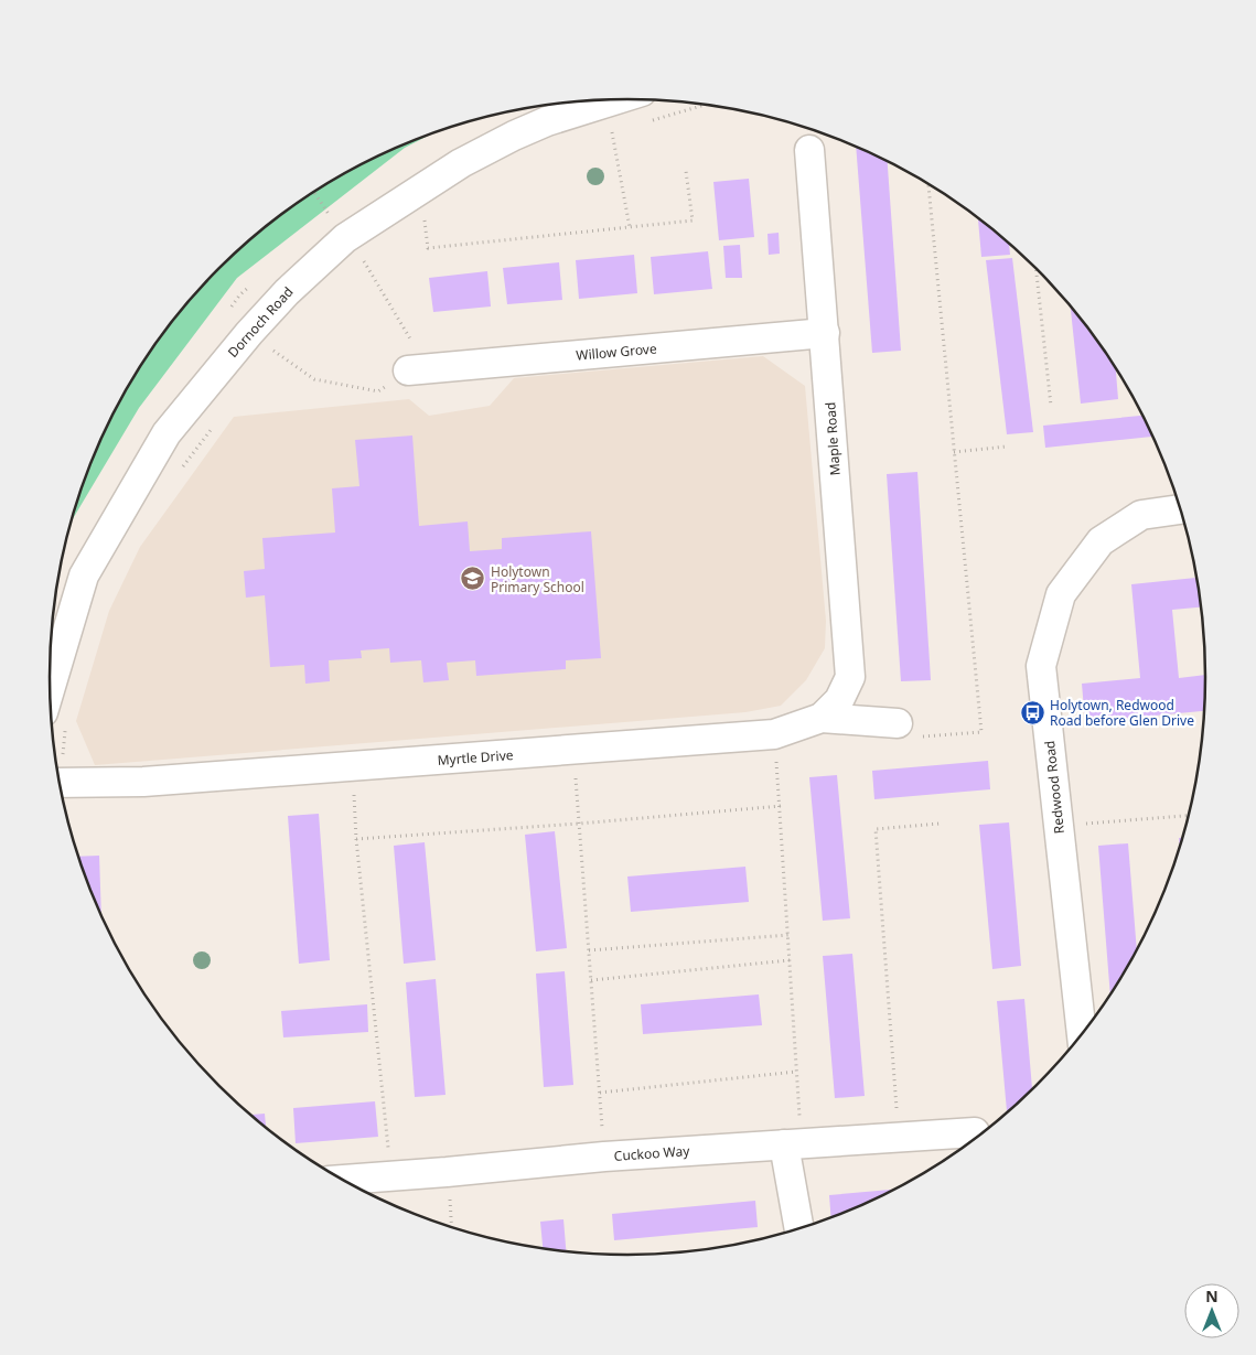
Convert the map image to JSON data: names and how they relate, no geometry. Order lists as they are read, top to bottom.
{
  "streets": {
    "street": [
      "Dornoch Road",
      "Willow Grove",
      "Maple Road",
      "Myrtle Drive",
      "Redwood Road",
      "Cuckoo Way"
    ]
  },
  "crossings": [
    ["Willow Grove", "Maple Road"],
    ["Maple Road", "Myrtle Drive"]
  ],
  "places": {
    "school or university": ["Holytown Primary School"],
    "bus stop": ["Holytown, Redwood Road before Glen Drive"]
  },
  "north": "top"
}
